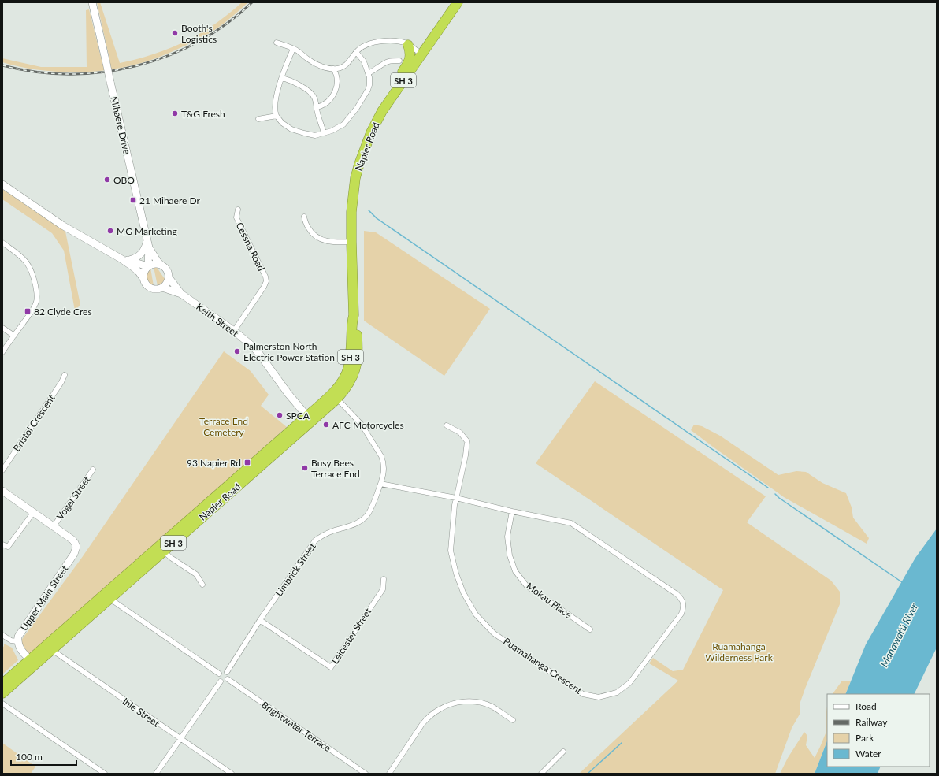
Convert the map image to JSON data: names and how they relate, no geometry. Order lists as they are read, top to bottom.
{
  "streets": {
    "highway": ["SH 3", "Napier Road"],
    "main road": [
      "Mihaere Drive",
      "Keith Street",
      "Vogel Street",
      "Upper Main Street"
    ],
    "street": [
      "Cessna Road",
      "Bristol Crescent",
      "Limbrick Street",
      "Mokau Place",
      "Leicester Street",
      "Ruamahanga Crescent",
      "Ihle Street",
      "Brightwater Terrace"
    ]
  },
  "crossings": [
    ["SH 3", "Napier Road"],
    ["SH 3", "Upper Main Street"],
    ["Mihaere Drive", "Keith Street"],
    ["Napier Road", "Keith Street"],
    ["Napier Road", "Limbrick Street"],
    ["Napier Road", "Upper Main Street"],
    ["Napier Road", "Ihle Street"],
    ["Cessna Road", "Keith Street"],
    ["Vogel Street", "Upper Main Street"],
    ["Limbrick Street", "Leicester Street"],
    ["Limbrick Street", "Ruamahanga Crescent"],
    ["Limbrick Street", "Brightwater Terrace"],
    ["Mokau Place", "Ruamahanga Crescent"]
  ],
  "water": ["Manawatū River"],
  "parks": ["Terrace End Cemetery", "Ruamahanga Wilderness Park"],
  "places": {
    "other": [
      "Booth's Logistics",
      "T&G Fresh",
      "OBO",
      "MG Marketing",
      "Palmerston North Electric Power Station",
      "SPCA",
      "AFC Motorcycles",
      "Busy Bees Terrace End"
    ],
    "transit": ["21 Mihaere Dr", "82 Clyde Cres", "93 Napier Rd"]
  },
  "legend": [
    "Road",
    "Railway",
    "Park",
    "Water"
  ],
  "scale_bar": "100 m"
}
